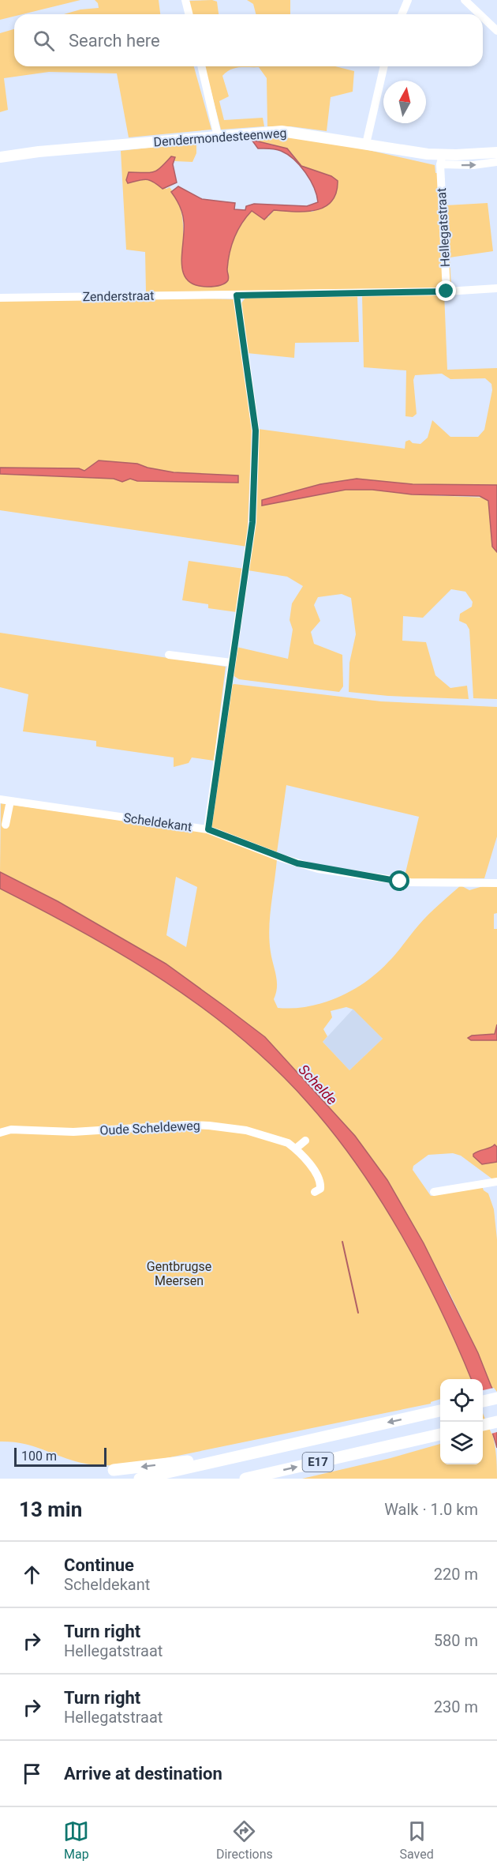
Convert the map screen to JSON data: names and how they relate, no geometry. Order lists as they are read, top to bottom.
{
  "streets": {
    "highway": ["E17"],
    "main road": ["Dendermondesteenweg"],
    "street": [
      "Hellegatstraat",
      "Zenderstraat",
      "Scheldekant",
      "Oude Scheldeweg"
    ]
  },
  "crossings": [
    ["Dendermondesteenweg", "Hellegatstraat"]
  ],
  "water": ["Schelde"],
  "parks": ["Gentbrugse Meersen"],
  "scale_bar": "100 m",
  "north": "top",
  "page": {
    "search": "Search here",
    "scale": "100 m",
    "heading": ["13 min", "Walk · 1.0 km"],
    "list": [
      ["Continue", "Scheldekant", "220 m"],
      ["Turn right", "Hellegatstraat", "580 m"],
      ["Turn right", "Hellegatstraat", "230 m"],
      "Arrive at destination"
    ],
    "nav": ["Map", "Directions", "Saved"]
  }
}
